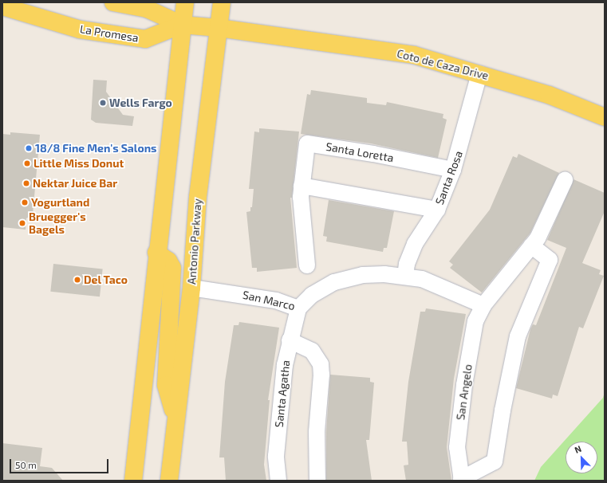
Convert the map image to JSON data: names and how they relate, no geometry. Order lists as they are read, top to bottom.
{
  "streets": {
    "main road": ["La Promesa", "Coto de Caza Drive", "Antonio Parkway"],
    "street": [
      "Santa Loretta",
      "Santa Rosa",
      "San Marco",
      "San Angelo",
      "Santa Agatha"
    ]
  },
  "crossings": [
    ["La Promesa", "Coto de Caza Drive"],
    ["Coto de Caza Drive", "Santa Rosa"],
    ["Coto de Caza Drive", "Antonio Parkway"],
    ["Santa Loretta", "Santa Rosa"],
    ["Santa Rosa", "San Marco"],
    ["Antonio Parkway", "San Marco"],
    ["San Marco", "San Angelo"],
    ["San Marco", "Santa Agatha"]
  ],
  "places": [
    "Wells Fargo",
    "18/8 Fine Men's Salons",
    "Little Miss Donut",
    "Nektar Juice Bar",
    "Yogurtland",
    "Bruegger's Bagels",
    "Del Taco"
  ],
  "scale_bar": "50 m",
  "north": "top left"
}
